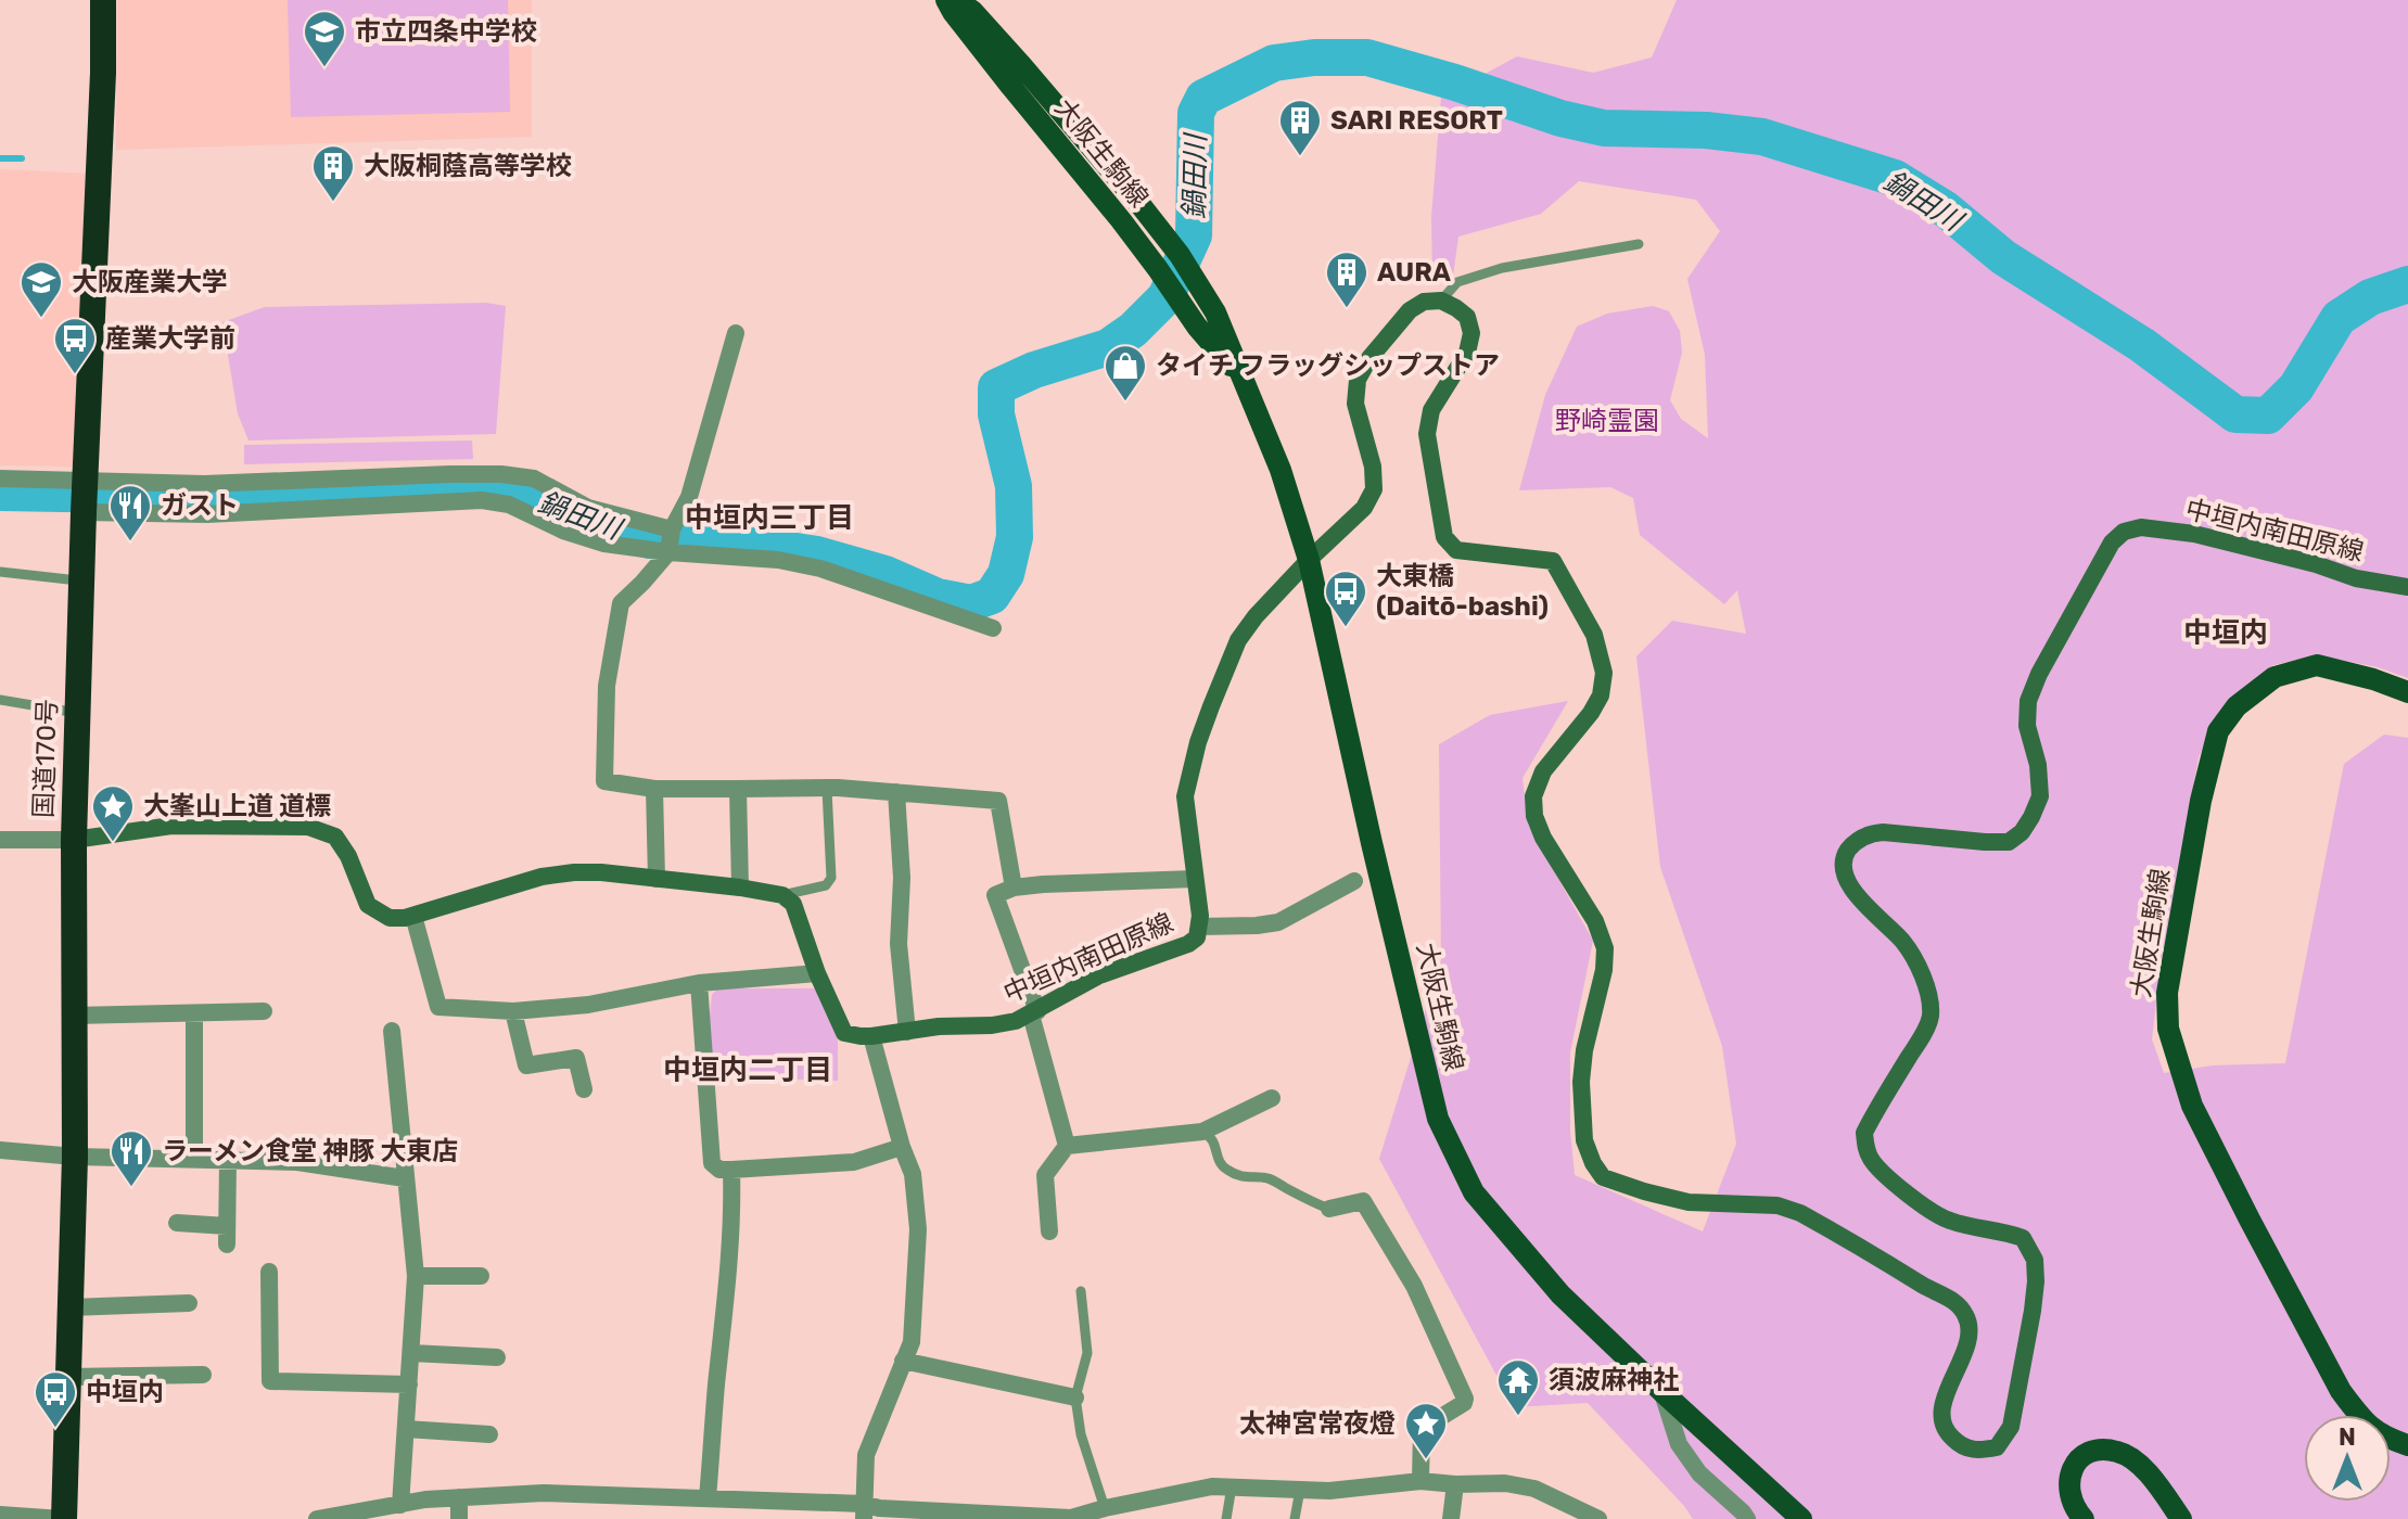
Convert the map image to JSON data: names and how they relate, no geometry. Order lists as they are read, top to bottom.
{
  "streets": {
    "highway": ["国道170号"],
    "main road": ["大阪生駒線", "中垣内南田原線"]
  },
  "crossings": [
    ["大阪生駒線", "中垣内南田原線"]
  ],
  "districts": ["中垣内三丁目", "中垣内", "中垣内二丁目"],
  "water": ["鍋田川"],
  "parks": ["野崎霊園"],
  "places": {
    "school or university": ["市立四条中学校", "大阪産業大学"],
    "building": ["SARI RESORT", "大阪桐蔭高等学校", "AURA"],
    "bus stop": ["産業大学前", "大東橋 (Daitō-bashi)", "中垣内"],
    "shop": ["タイチ フラッグシップストア"],
    "restaurant": ["ガスト", "ラーメン食堂 神豚 大東店"],
    "place": ["大峯山上道 道標", "太神宮常夜燈"],
    "temple": ["須波麻神社"]
  },
  "north": "top"
}
